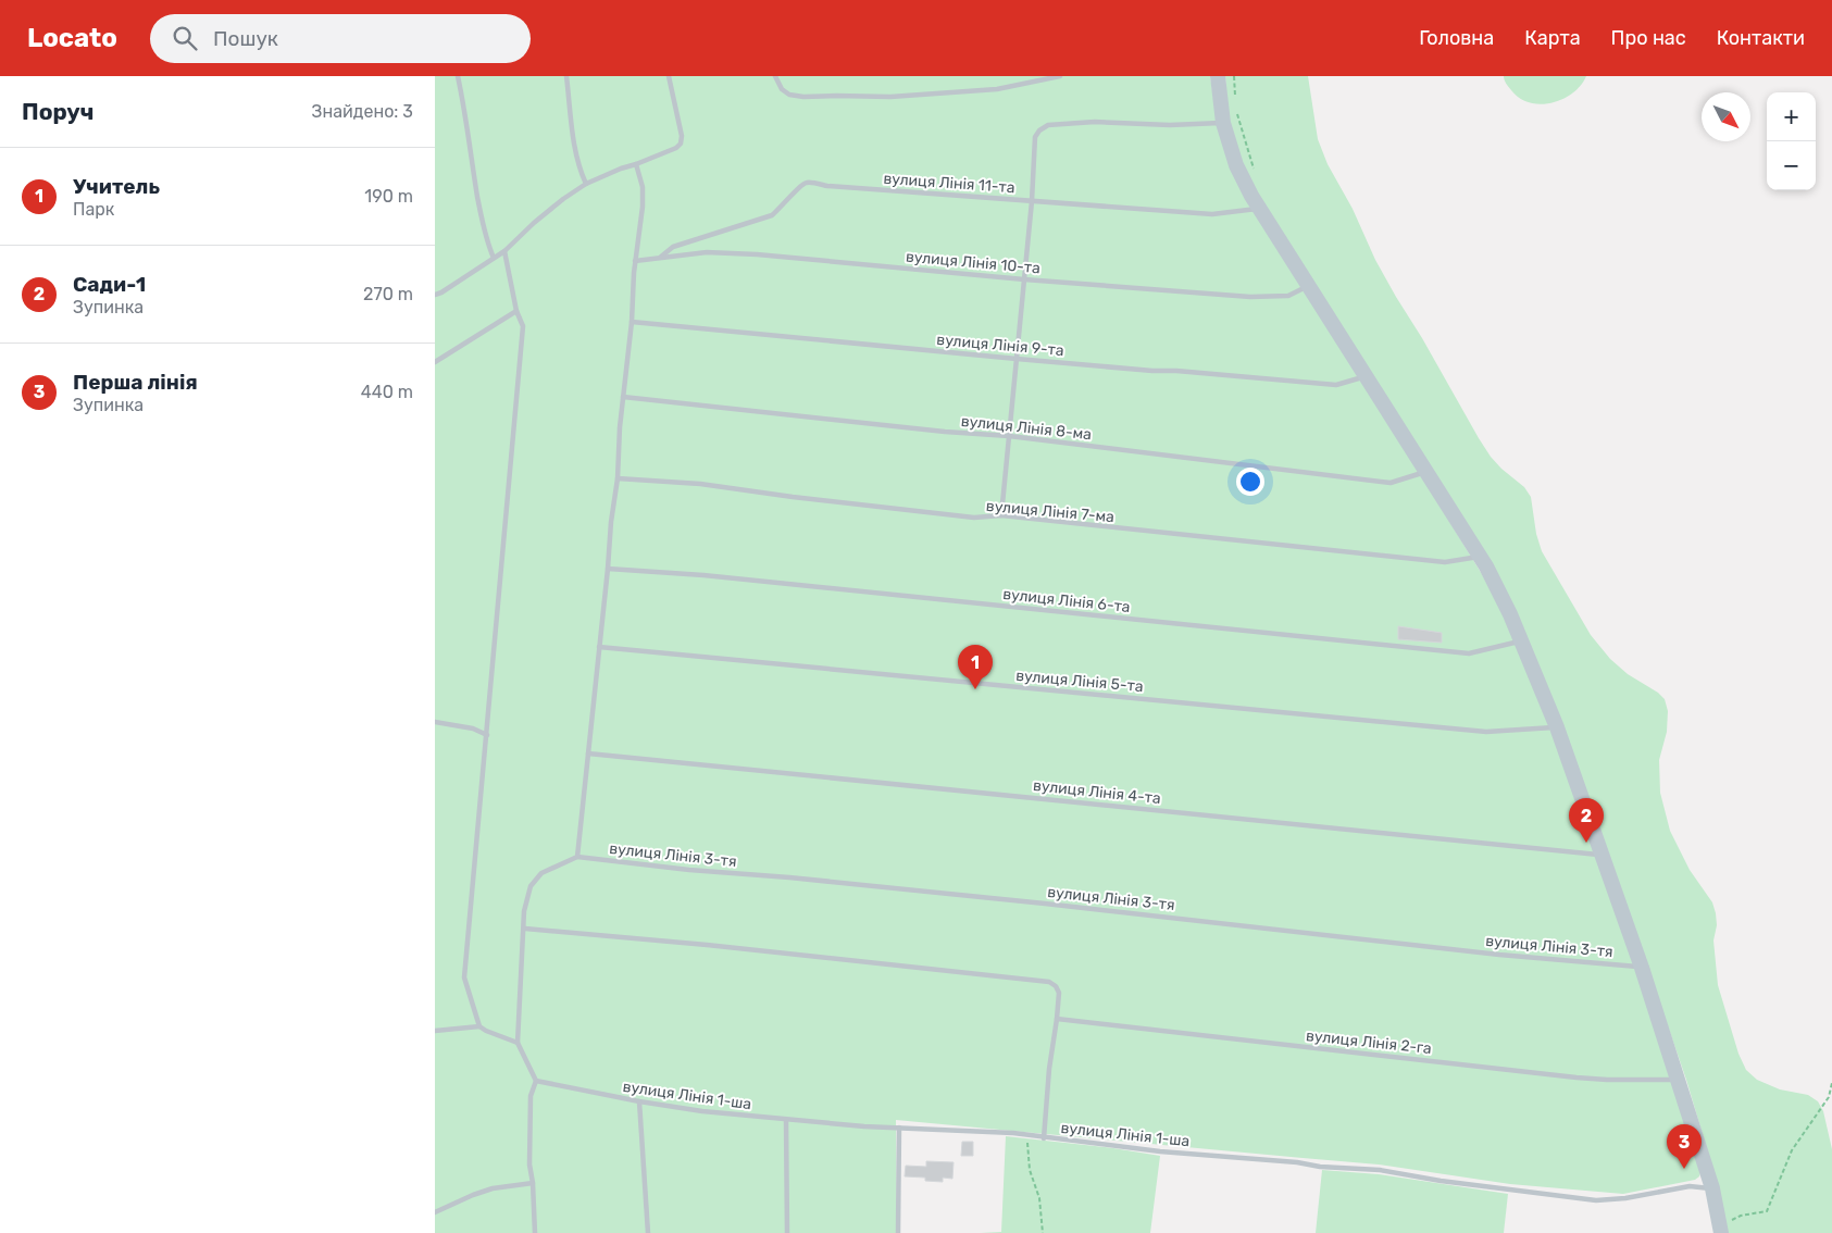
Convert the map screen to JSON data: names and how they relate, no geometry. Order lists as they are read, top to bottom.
{
  "streets": {
    "lane": [
      "вулиця Лінія 11-та",
      "вулиця Лінія 10-та",
      "вулиця Лінія 9-та",
      "вулиця Лінія 8-ма",
      "вулиця Лінія 7-ма",
      "вулиця Лінія 6-та",
      "вулиця Лінія 5-та",
      "вулиця Лінія 4-та",
      "вулиця Лінія 3-тя",
      "вулиця Лінія 2-га",
      "вулиця Лінія 1-ша"
    ]
  },
  "crossings": [
    ["вулиця Лінія 11-та", "вулиця Лінія 10-та"]
  ],
  "north": "bottom right",
  "page": {
    "header": "Locato",
    "search": "Пошук",
    "nav": [
      "Головна",
      "Карта",
      "Про нас",
      "Контакти"
    ],
    "heading": ["Поруч", "Знайдено: 3"],
    "map_buttons": ["+", "−"],
    "list": [
      {
        "mark": "1",
        "name": "Учитель",
        "note": "Парк",
        "value": "190 m"
      },
      {
        "mark": "2",
        "name": "Сади-1",
        "note": "Зупинка",
        "value": "270 m"
      },
      {
        "mark": "3",
        "name": "Перша лінія",
        "note": "Зупинка",
        "value": "440 m"
      }
    ],
    "pins": ["1", "2", "3"]
  }
}
